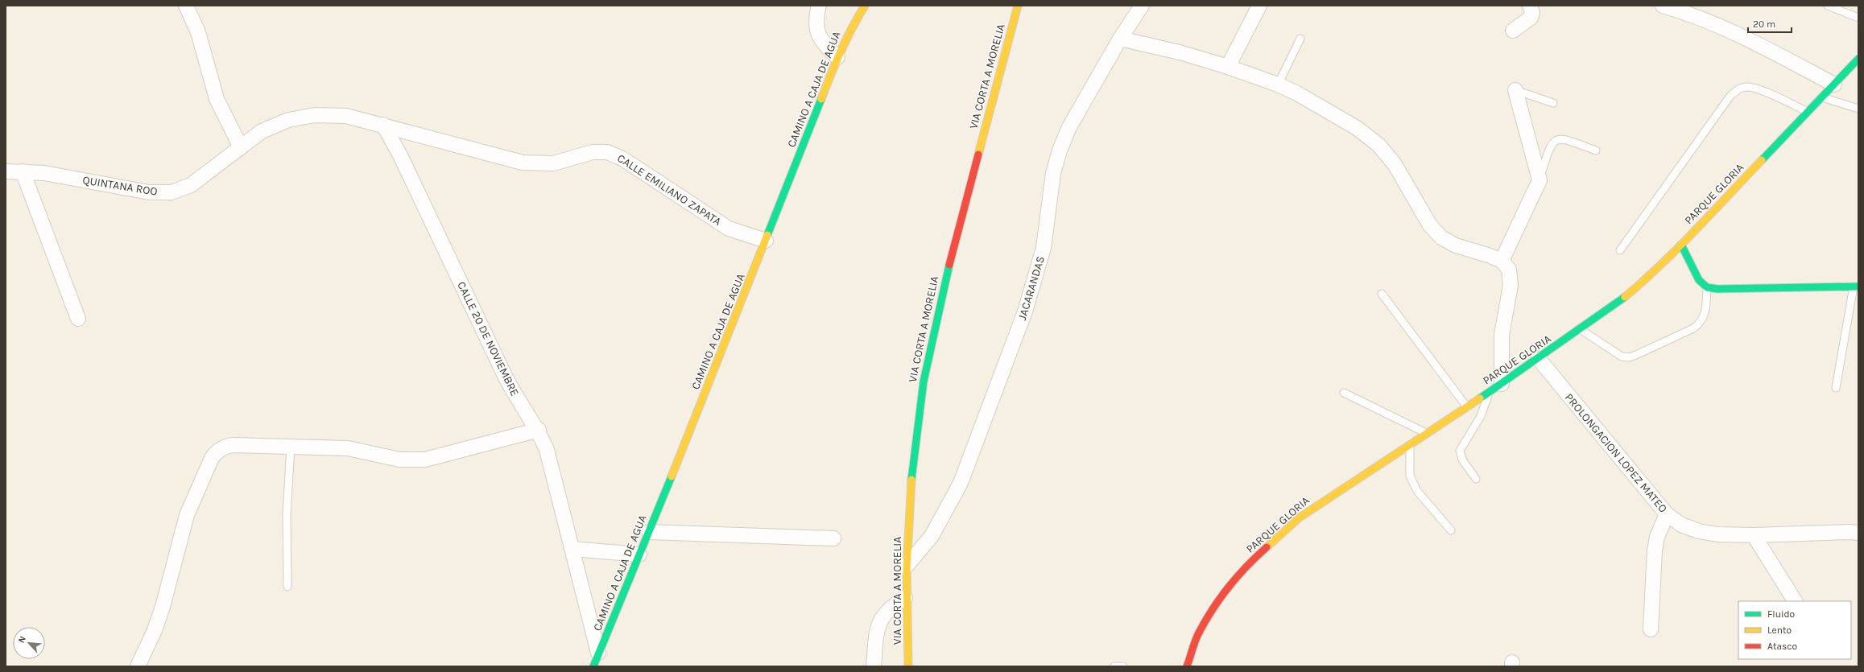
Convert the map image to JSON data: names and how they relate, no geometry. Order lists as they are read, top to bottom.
{
  "streets": {
    "main road": ["VIA CORTA A MORELIA", "CAMINO A CAJA DE AGUA", "PARQUE GLORIA"],
    "street": [
      "QUINTANA ROO",
      "CALLE EMILIANO ZAPATA",
      "JACARANDAS",
      "CALLE 20 DE NOVIEMBRE",
      "PROLONGACION LOPEZ MATEO"
    ]
  },
  "crossings": [
    ["VIA CORTA A MORELIA", "JACARANDAS"],
    ["CAMINO A CAJA DE AGUA", "CALLE EMILIANO ZAPATA"],
    ["CAMINO A CAJA DE AGUA", "CALLE 20 DE NOVIEMBRE"],
    ["QUINTANA ROO", "CALLE EMILIANO ZAPATA"],
    ["CALLE EMILIANO ZAPATA", "CALLE 20 DE NOVIEMBRE"],
    ["PARQUE GLORIA", "PROLONGACION LOPEZ MATEO"]
  ],
  "legend": ["Fluido", "Lento", "Atasco"],
  "scale_bar": "20 m",
  "north": "top left"
}
